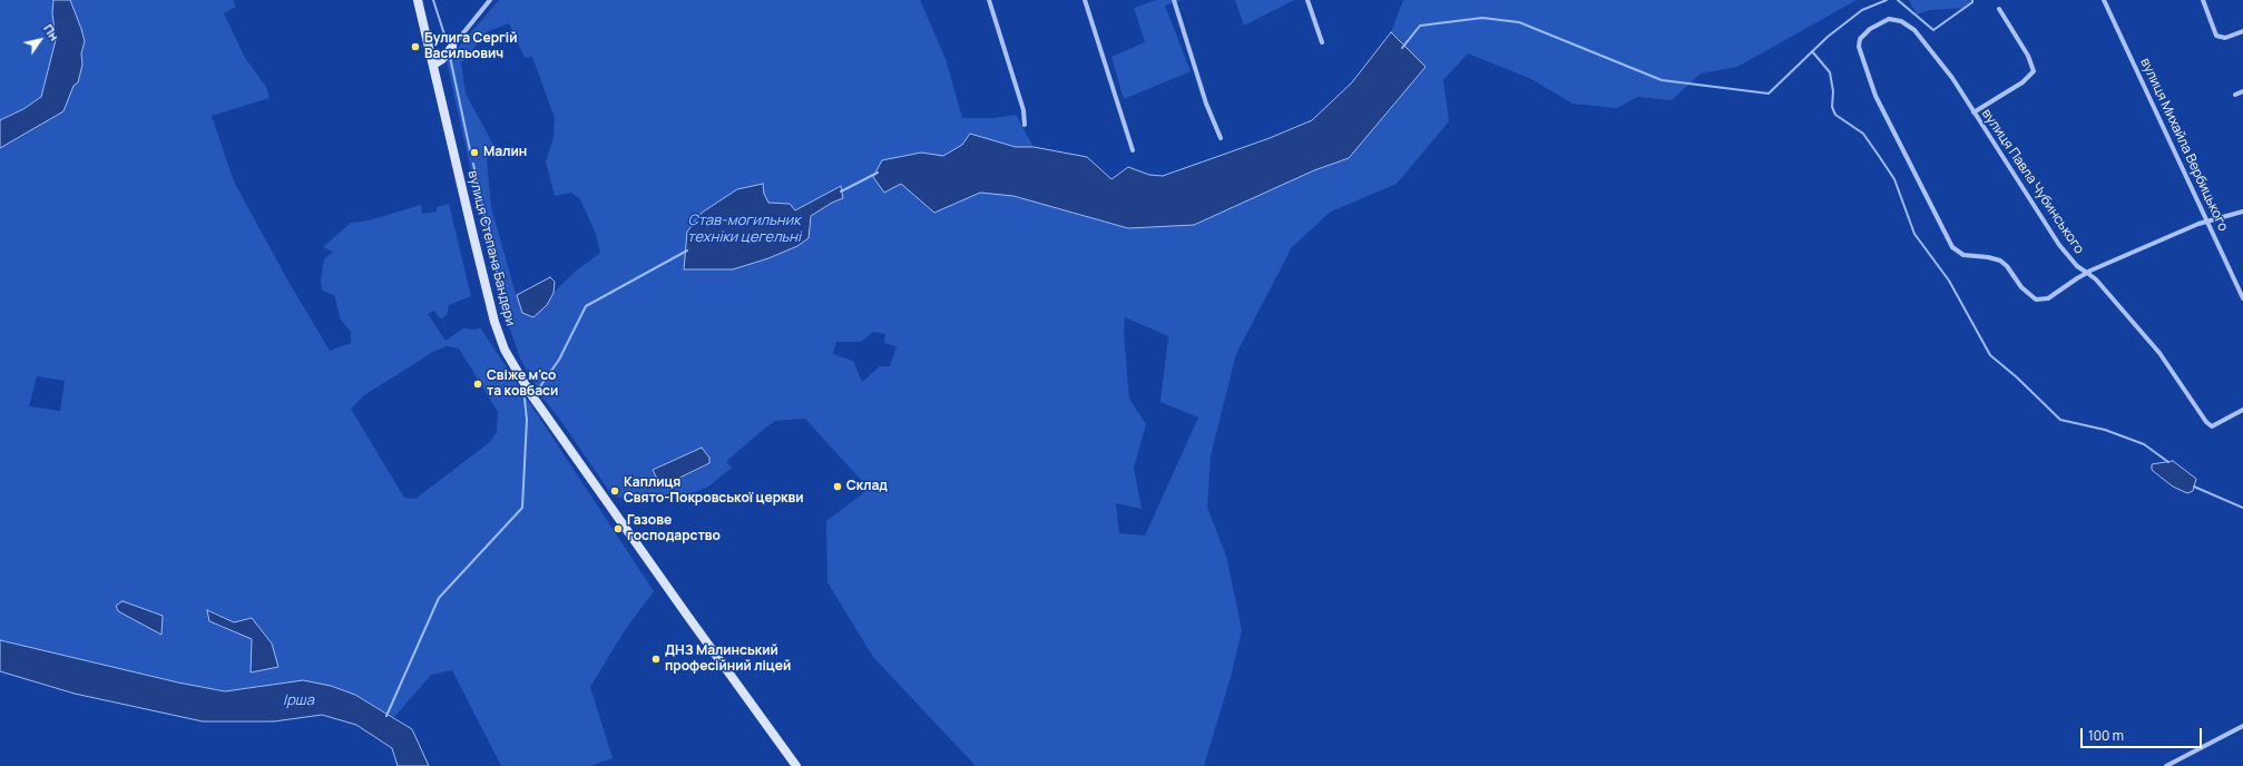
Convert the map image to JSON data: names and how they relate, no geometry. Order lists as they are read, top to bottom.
{
  "streets": {
    "street": ["вулиця Михайла Вербицького", "вулиця Павла Чубинського", "вулиця Степана Бандери"]
  },
  "water": ["Став-могильник техніки цегельні", "Ірша"],
  "places": [
    "Булига Сергій Васильович",
    "Малин",
    "Свіже м'со та ковбаси",
    "Склад",
    "Каплиця Свято-Покровської церкви",
    "Газове господарство",
    "ДНЗ Малинський професійний ліцей"
  ],
  "scale_bar": "100 m",
  "north": "top right"
}
